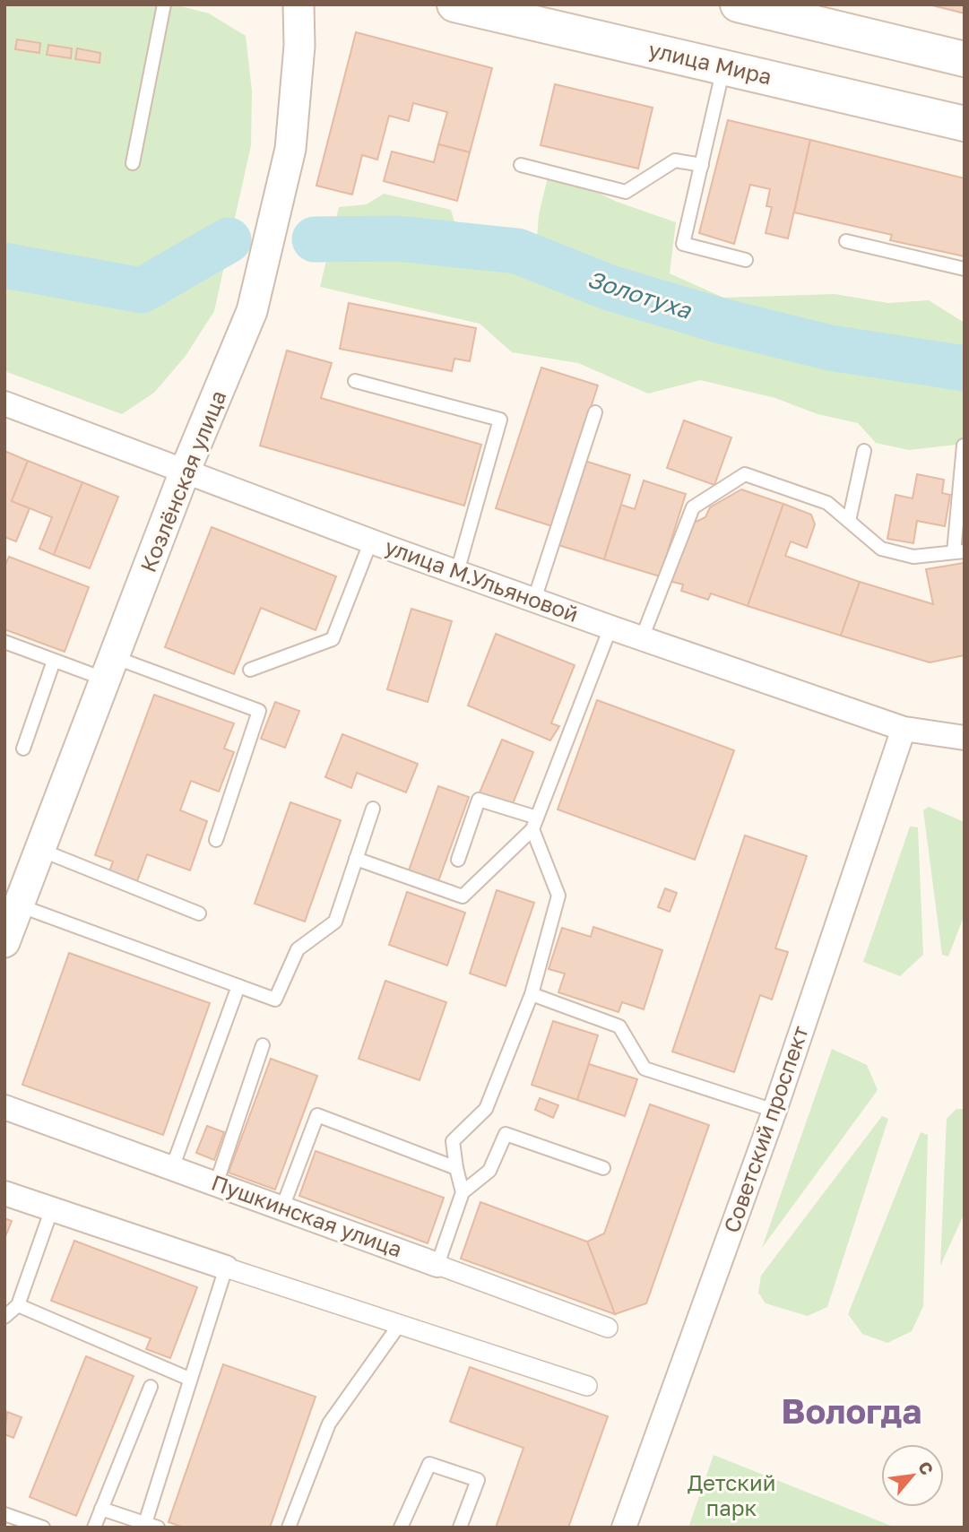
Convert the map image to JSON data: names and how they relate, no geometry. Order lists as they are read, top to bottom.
{
  "streets": {
    "main road": ["улица Мира"],
    "street": [
      "Козлёнская улица",
      "улица М.Ульяновой",
      "Советский проспект",
      "Пушкинская улица"
    ]
  },
  "crossings": [
    ["Козлёнская улица", "улица М.Ульяновой"],
    ["улица М.Ульяновой", "Советский проспект"]
  ],
  "districts": ["Вологда"],
  "water": ["Золотуха"],
  "parks": ["Детский парк"],
  "north": "top right"
}
